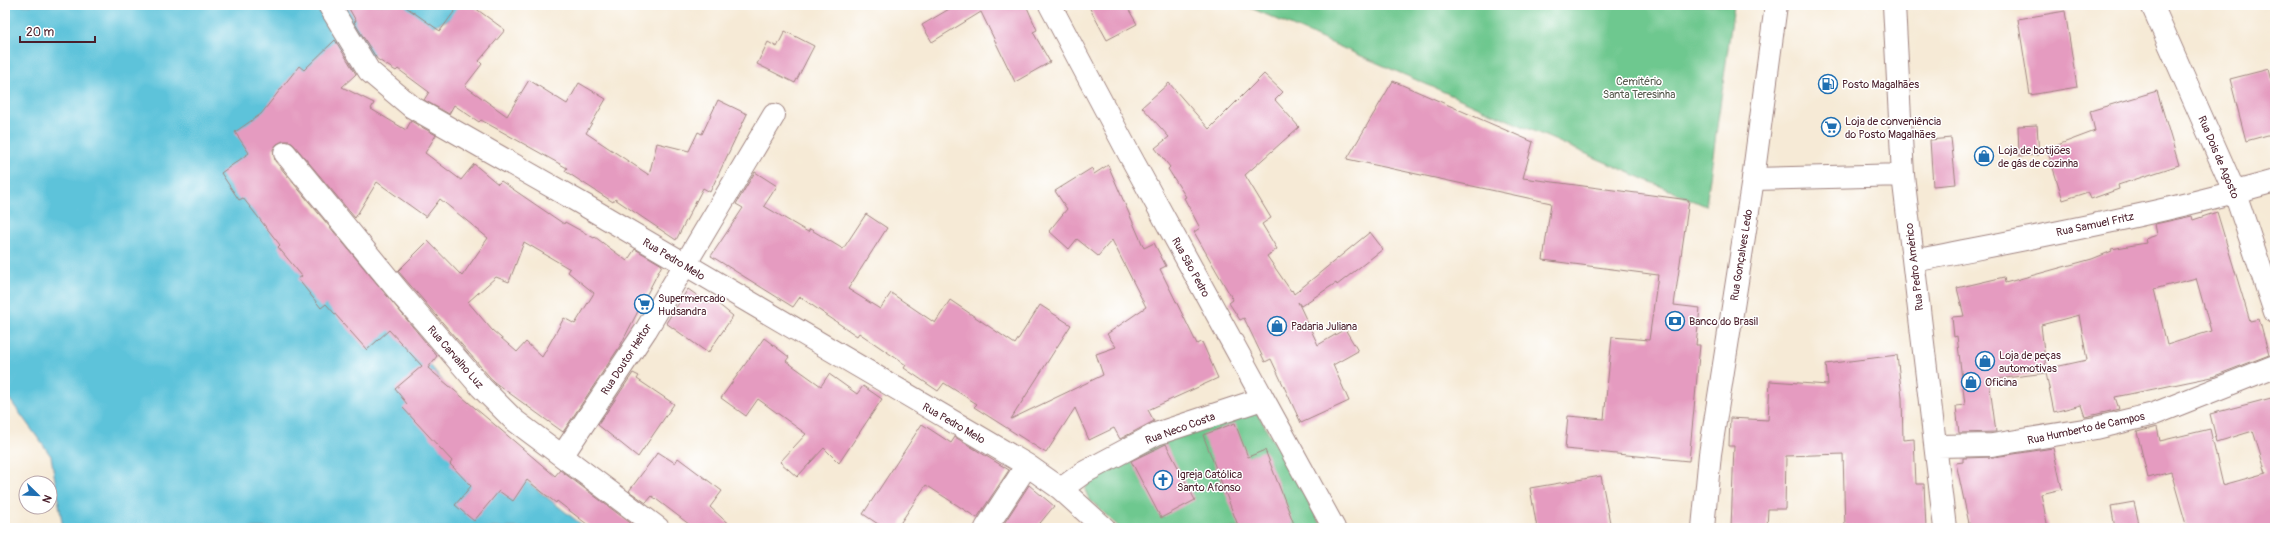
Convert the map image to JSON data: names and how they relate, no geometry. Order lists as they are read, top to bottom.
{
  "streets": {
    "street": [
      "Rua Dois de Agosto",
      "Rua Samuel Fritz",
      "Rua Gonçalves Ledo",
      "Rua Pedro Melo",
      "Rua São Pedro",
      "Rua Pedro Américo",
      "Rua Carvalho Luz",
      "Rua Doutor Heitor",
      "Rua Neco Costa",
      "Rua Humberto de Campos"
    ]
  },
  "crossings": [
    ["Rua Dois de Agosto", "Rua Samuel Fritz"],
    ["Rua Samuel Fritz", "Rua Pedro Américo"],
    ["Rua Pedro Melo", "Rua Doutor Heitor"],
    ["Rua Pedro Melo", "Rua Neco Costa"],
    ["Rua São Pedro", "Rua Neco Costa"],
    ["Rua Pedro Américo", "Rua Humberto de Campos"],
    ["Rua Carvalho Luz", "Rua Doutor Heitor"]
  ],
  "parks": ["Cemitério Santa Teresinha"],
  "places": {
    "fuel station": ["Posto Magalhães"],
    "supermarket": ["Loja de conveniência do Posto Magalhães", "Supermercado Hudsandra"],
    "shop": [
      "Loja de botijões de gás de cozinha",
      "Padaria Juliana",
      "Loja de peças automotivas",
      "Oficina"
    ],
    "bank": ["Banco do Brasil"],
    "church": ["Igreja Católica Santo Afonso"]
  },
  "scale_bar": "20 m",
  "north": "bottom right"
}
